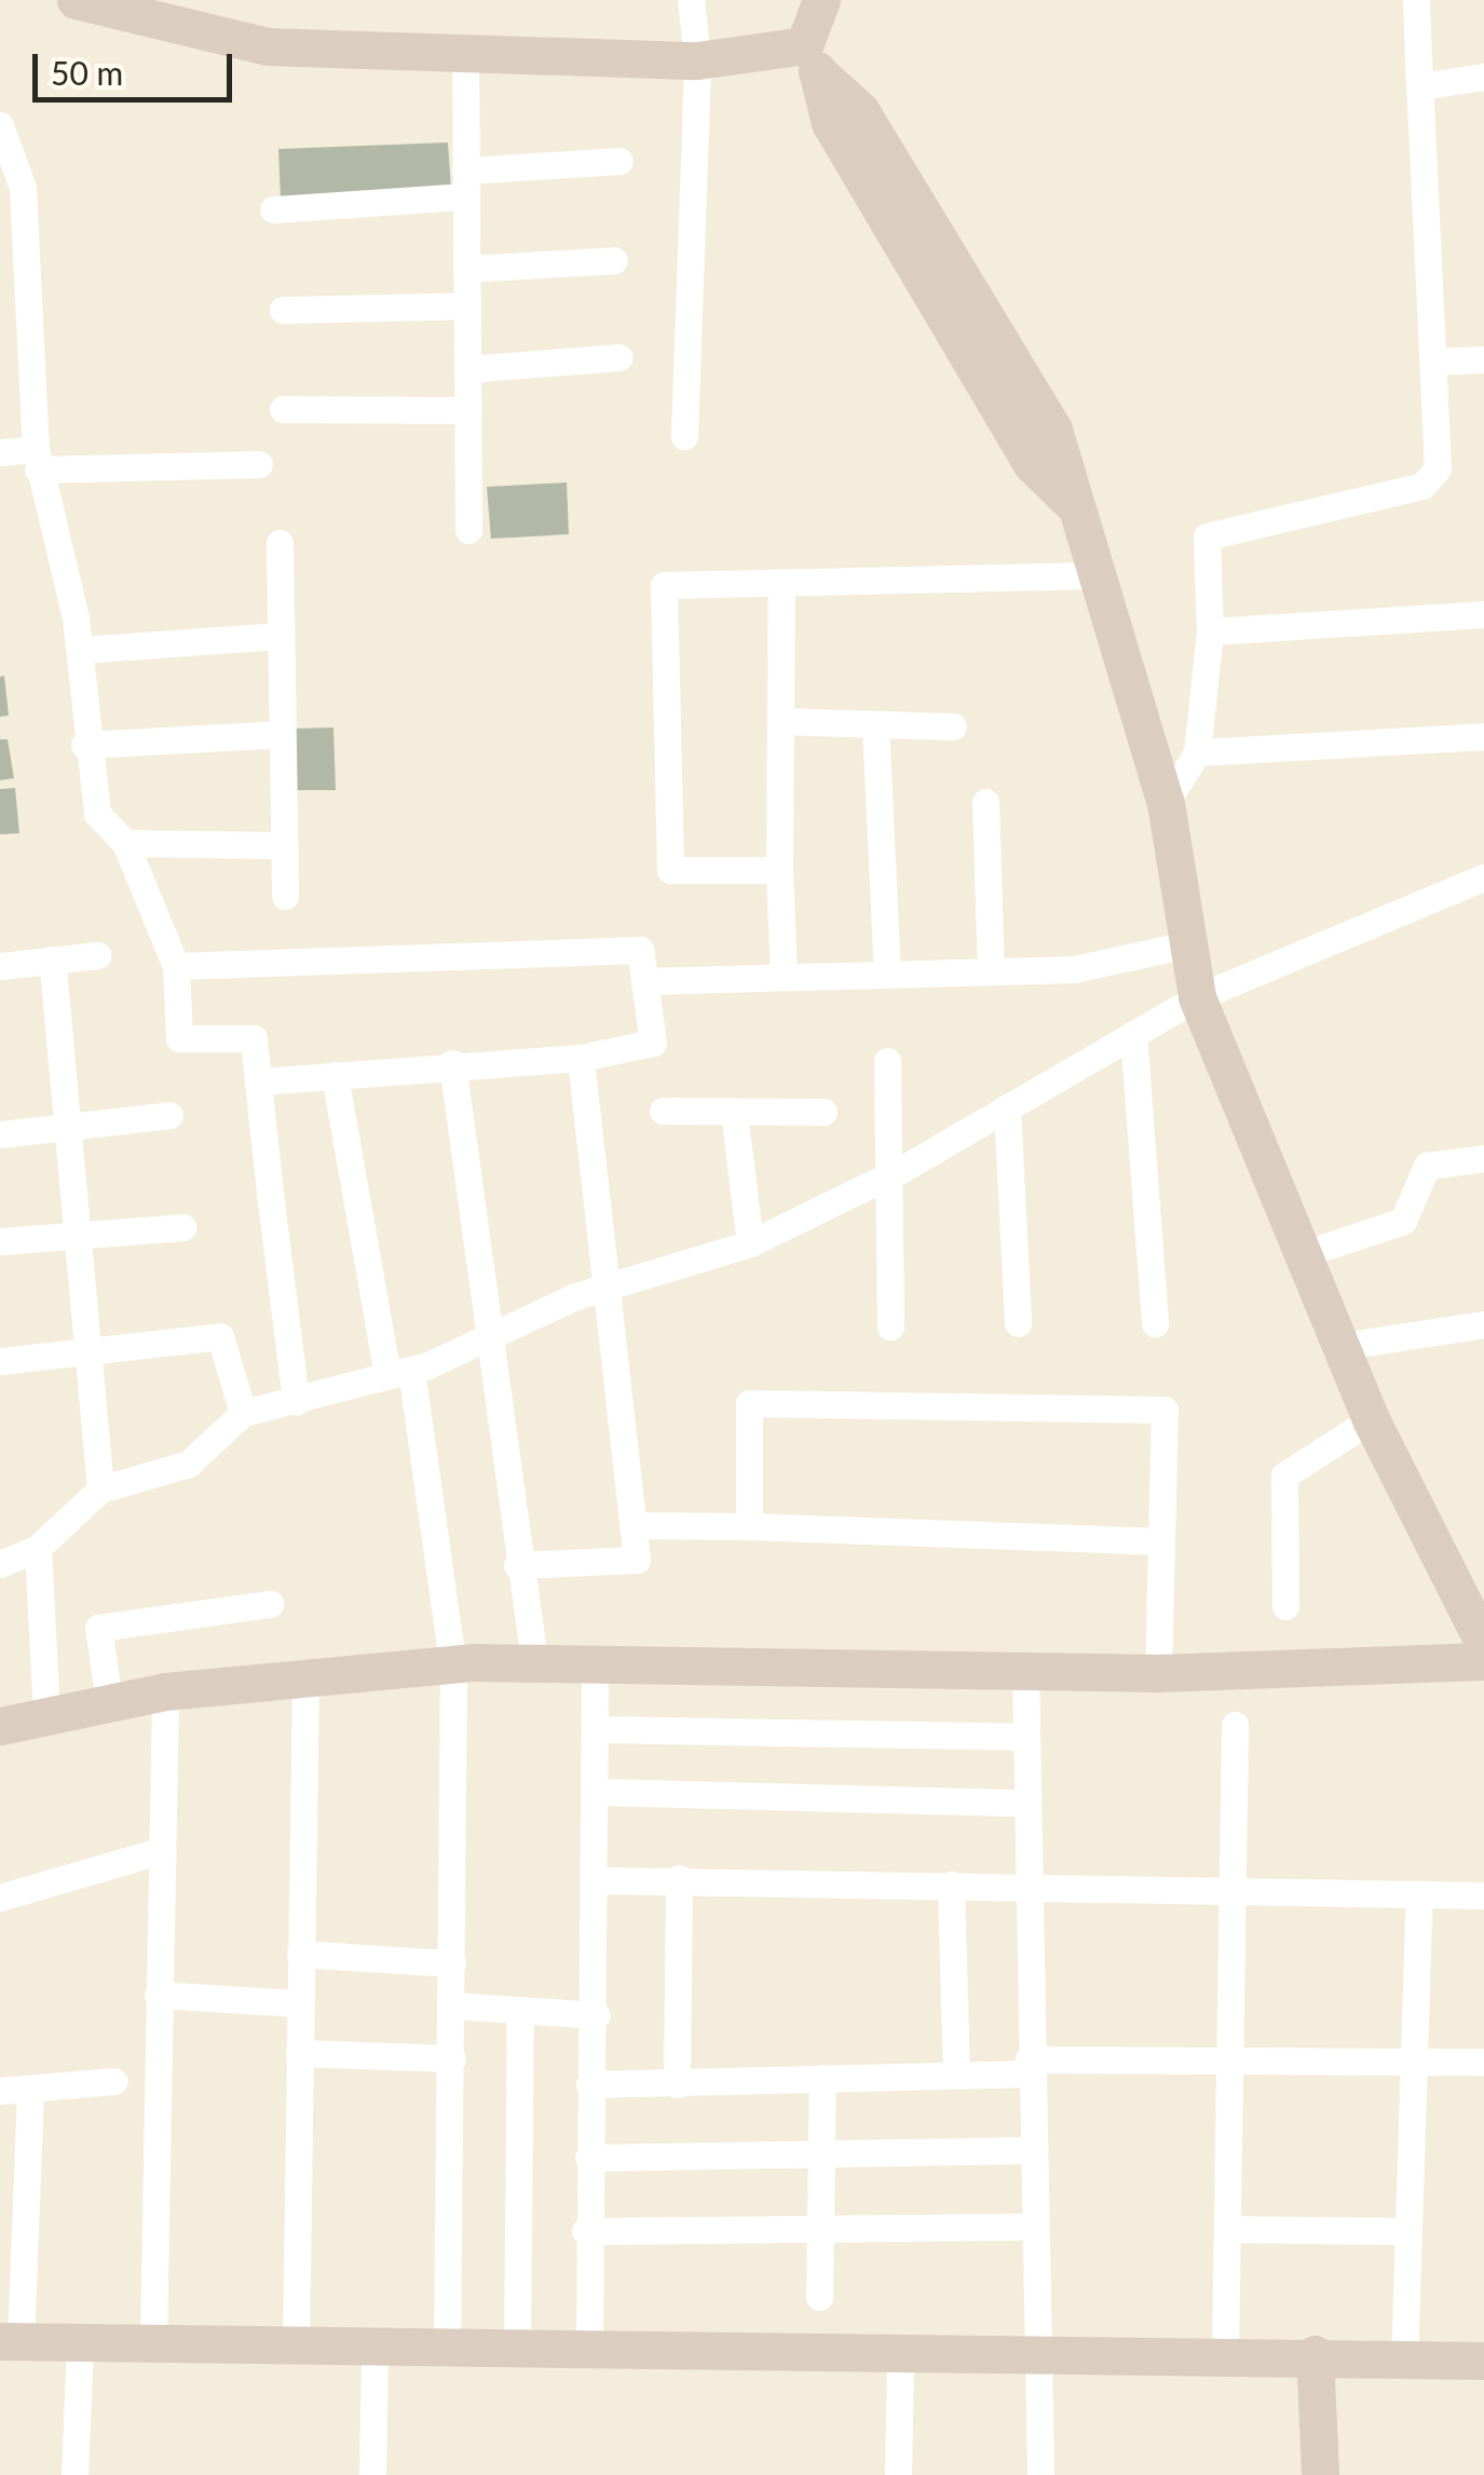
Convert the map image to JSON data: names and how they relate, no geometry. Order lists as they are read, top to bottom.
{
  "scale_bar": "50 m"
}
